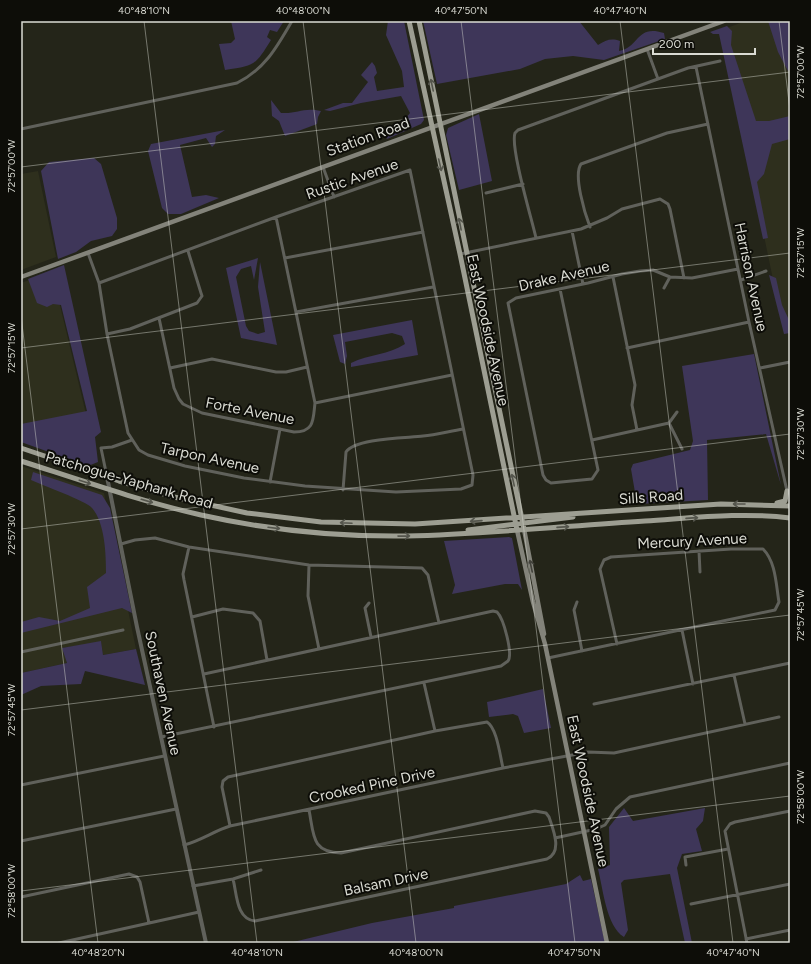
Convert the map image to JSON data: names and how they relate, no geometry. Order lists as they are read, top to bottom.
{
  "streets": {
    "main road": [
      "Station Road",
      "East Woodside Avenue",
      "Patchogue-Yaphank Road",
      "Sills Road"
    ],
    "street": [
      "Rustic Avenue",
      "Drake Avenue",
      "Harrison Avenue",
      "Forte Avenue",
      "Tarpon Avenue",
      "Mercury Avenue",
      "Southaven Avenue",
      "Crooked Pine Drive",
      "Balsam Drive"
    ]
  },
  "crossings": [
    ["Station Road", "East Woodside Avenue"],
    ["Station Road", "Tarpon Avenue"],
    ["Rustic Avenue", "Forte Avenue"],
    ["Rustic Avenue", "Tarpon Avenue"],
    ["Drake Avenue", "Harrison Avenue"],
    ["East Woodside Avenue", "Patchogue-Yaphank Road"],
    ["East Woodside Avenue", "Sills Road"],
    ["East Woodside Avenue", "Mercury Avenue"],
    ["East Woodside Avenue", "Crooked Pine Drive"],
    ["Tarpon Avenue", "Southaven Avenue"],
    ["Patchogue-Yaphank Road", "Sills Road"],
    ["Patchogue-Yaphank Road", "Southaven Avenue"],
    ["Southaven Avenue", "Crooked Pine Drive"]
  ],
  "scale_bar": "200 m",
  "coordinates": [
    "40°48'10\"N",
    "40°48'00\"N",
    "40°47'50\"N",
    "40°47'40\"N",
    "72°57'00\"W",
    "72°57'15\"W",
    "72°57'30\"W",
    "72°57'45\"W",
    "72°58'00\"W",
    "40°48'20\"N"
  ]
}
